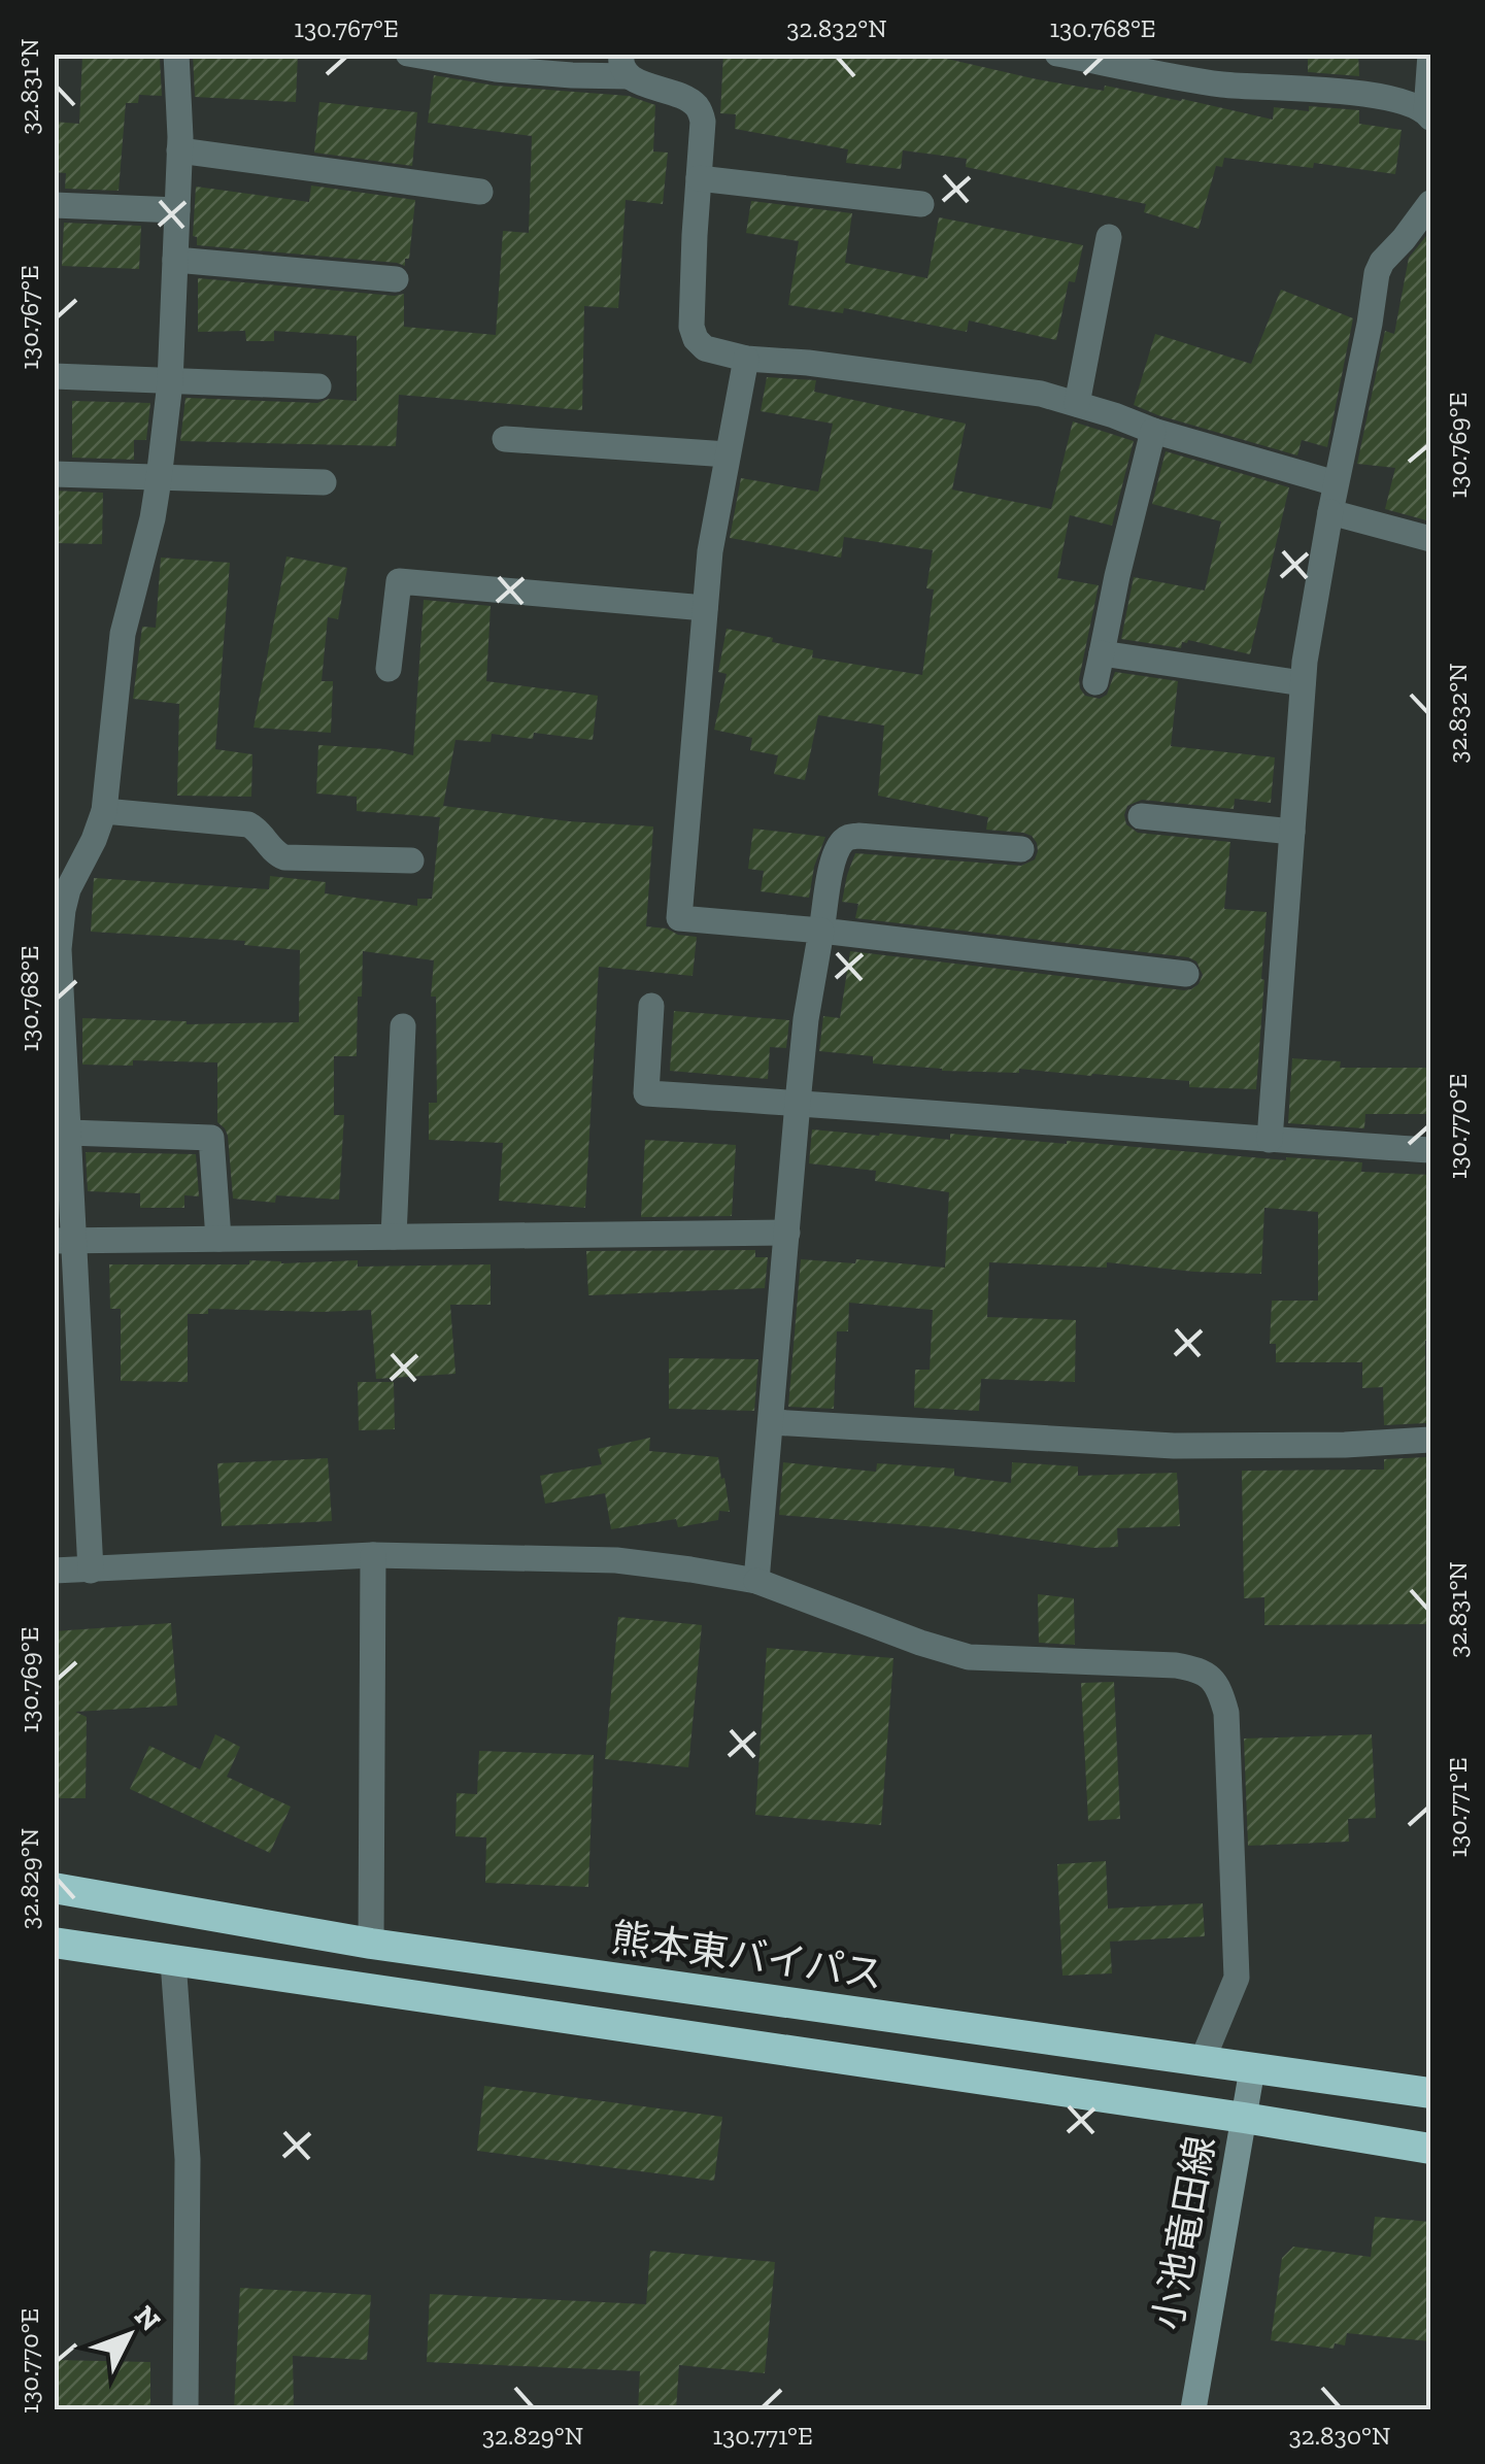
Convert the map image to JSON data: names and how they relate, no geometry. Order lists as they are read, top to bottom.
{
  "streets": {
    "highway": ["熊本東バイパス"],
    "main road": ["小池竜田線"]
  },
  "crossings": [
    ["熊本東バイパス", "小池竜田線"]
  ],
  "north": "top right",
  "coordinates": [
    "130.767°E",
    "32.832°N",
    "130.768°E",
    "32.831°N",
    "130.769°E",
    "130.770°E",
    "130.771°E",
    "32.829°N",
    "32.830°N"
  ]
}
